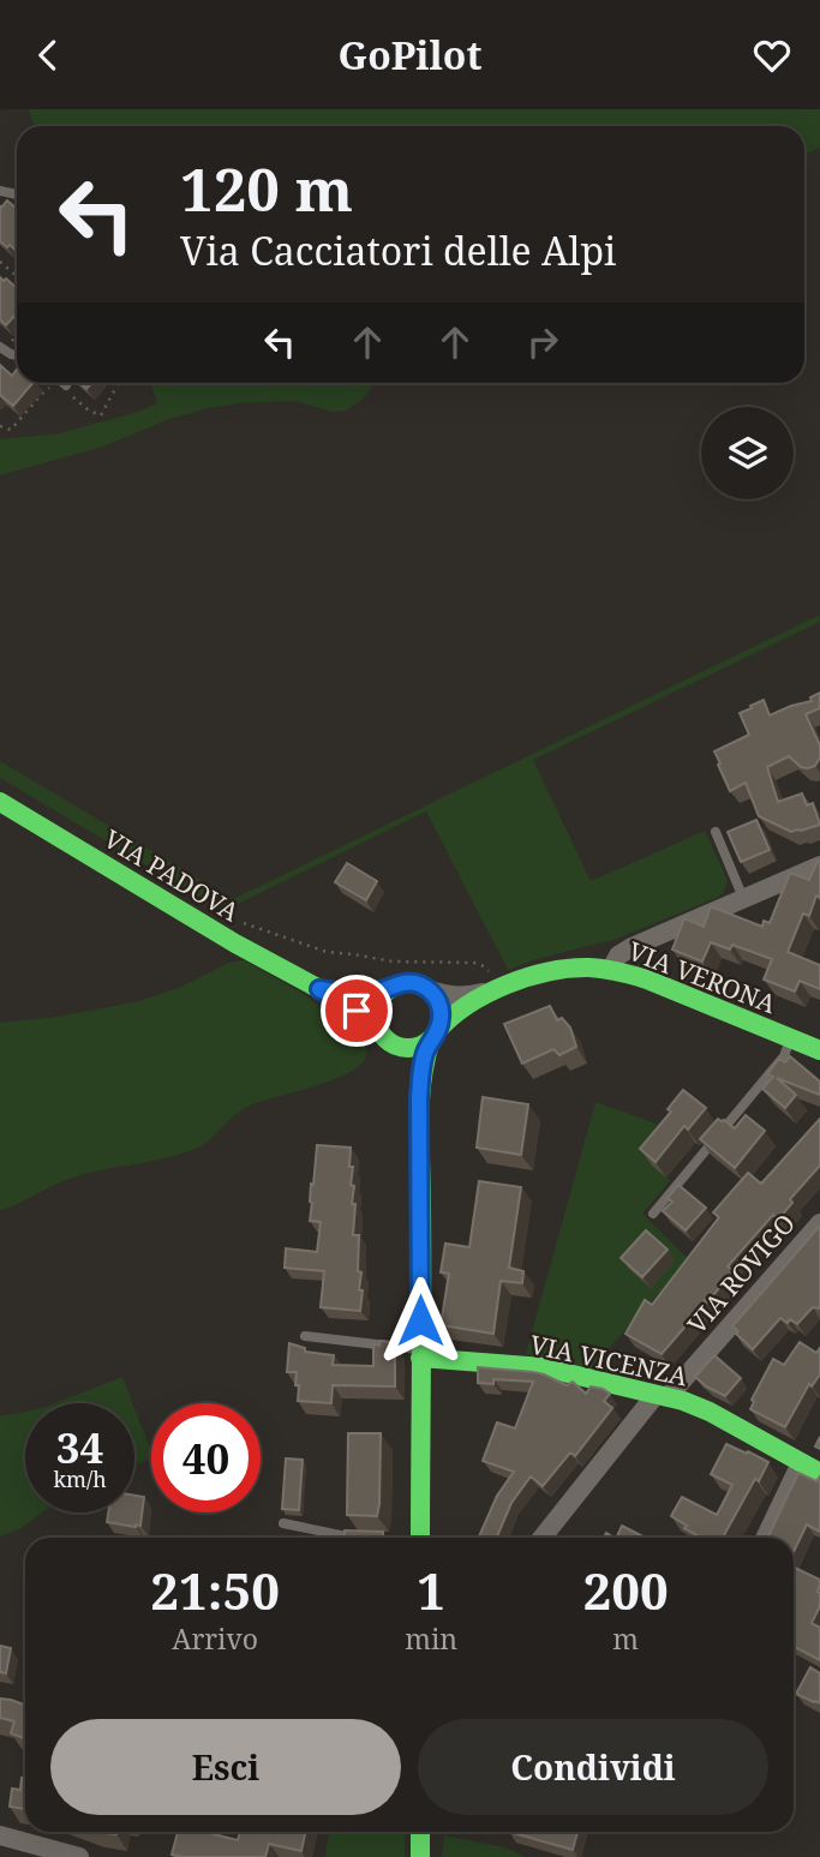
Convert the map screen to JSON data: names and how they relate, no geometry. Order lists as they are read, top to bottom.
{
  "streets": {
    "street": [
      "VIA PADOVA",
      "VIA VERONA",
      "VIA ROVIGO",
      "VIA VICENZA"
    ]
  },
  "crossings": [
    ["VIA PADOVA", "VIA VERONA"],
    ["VIA ROVIGO", "VIA VICENZA"]
  ],
  "page": {
    "header": "GoPilot",
    "turn": ["120 m", "Via Cacciatori delle Alpi"],
    "speed": "34 km/h",
    "limit": "40",
    "eta": [
      "21:50",
      "Arrivo",
      "1",
      "min",
      "200",
      "m"
    ],
    "buttons": ["Esci", "Condividi"]
  }
}
